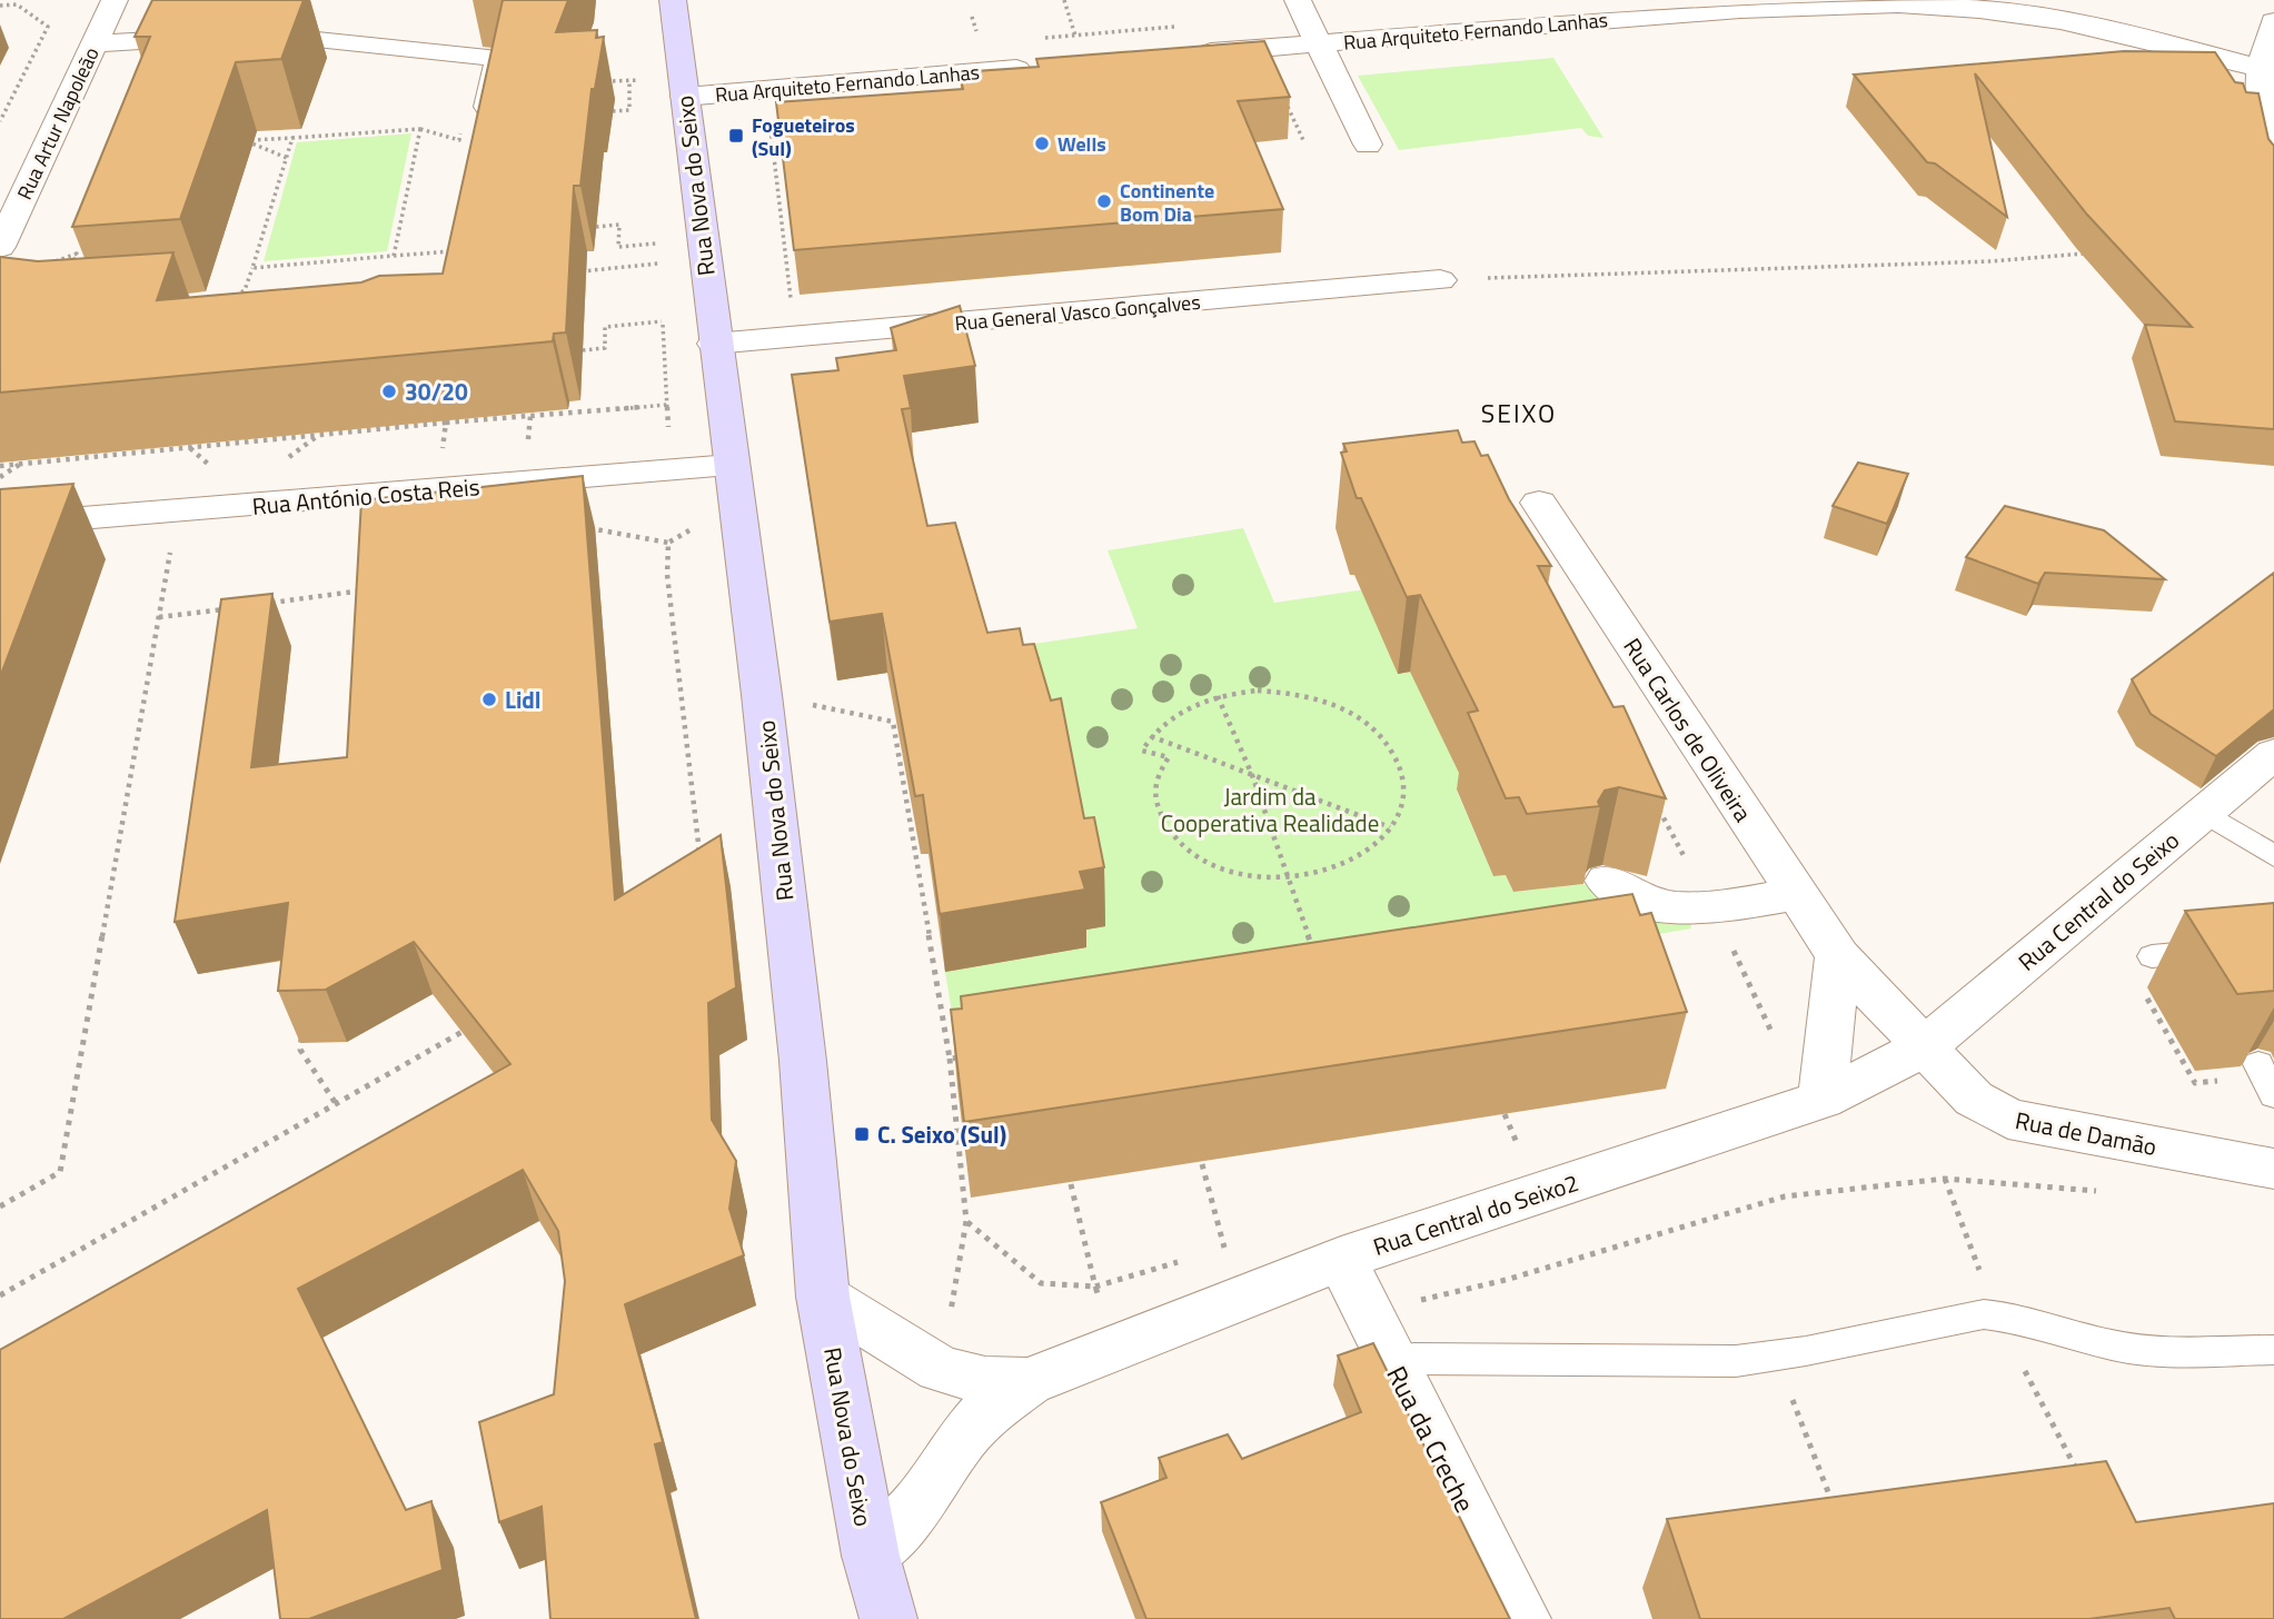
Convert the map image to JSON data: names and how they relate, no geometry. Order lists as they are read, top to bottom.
{
  "streets": {
    "main road": ["Rua Nova do Seixo"],
    "street": [
      "Rua Arquiteto Fernando Lanhas",
      "Rua Artur Napoleão",
      "Rua General Vasco Gonçalves",
      "Rua António Costa Reis",
      "Rua Carlos de Oliveira",
      "Rua Central do Seixo",
      "Rua de Damão",
      "Rua Central do Seixo2",
      "Rua da Creche"
    ]
  },
  "crossings": [
    ["Rua Arquiteto Fernando Lanhas", "Rua Nova do Seixo"],
    ["Rua Nova do Seixo", "Rua General Vasco Gonçalves"],
    ["Rua Nova do Seixo", "Rua António Costa Reis"],
    ["Rua Nova do Seixo", "Rua Central do Seixo2"],
    ["Rua Carlos de Oliveira", "Rua Central do Seixo"],
    ["Rua Carlos de Oliveira", "Rua de Damão"],
    ["Rua Carlos de Oliveira", "Rua Central do Seixo2"],
    ["Rua Central do Seixo", "Rua de Damão"],
    ["Rua Central do Seixo", "Rua Central do Seixo2"],
    ["Rua de Damão", "Rua Central do Seixo2"],
    ["Rua Central do Seixo2", "Rua da Creche"]
  ],
  "districts": ["SEIXO"],
  "parks": ["Jardim da Cooperativa Realidade"],
  "places": {
    "transit": ["Fogueteiros (Sul)", "C. Seixo (Sul)"],
    "other": [
      "Wells",
      "Continente Bom Dia",
      "30/20",
      "Lidl"
    ]
  }
}
